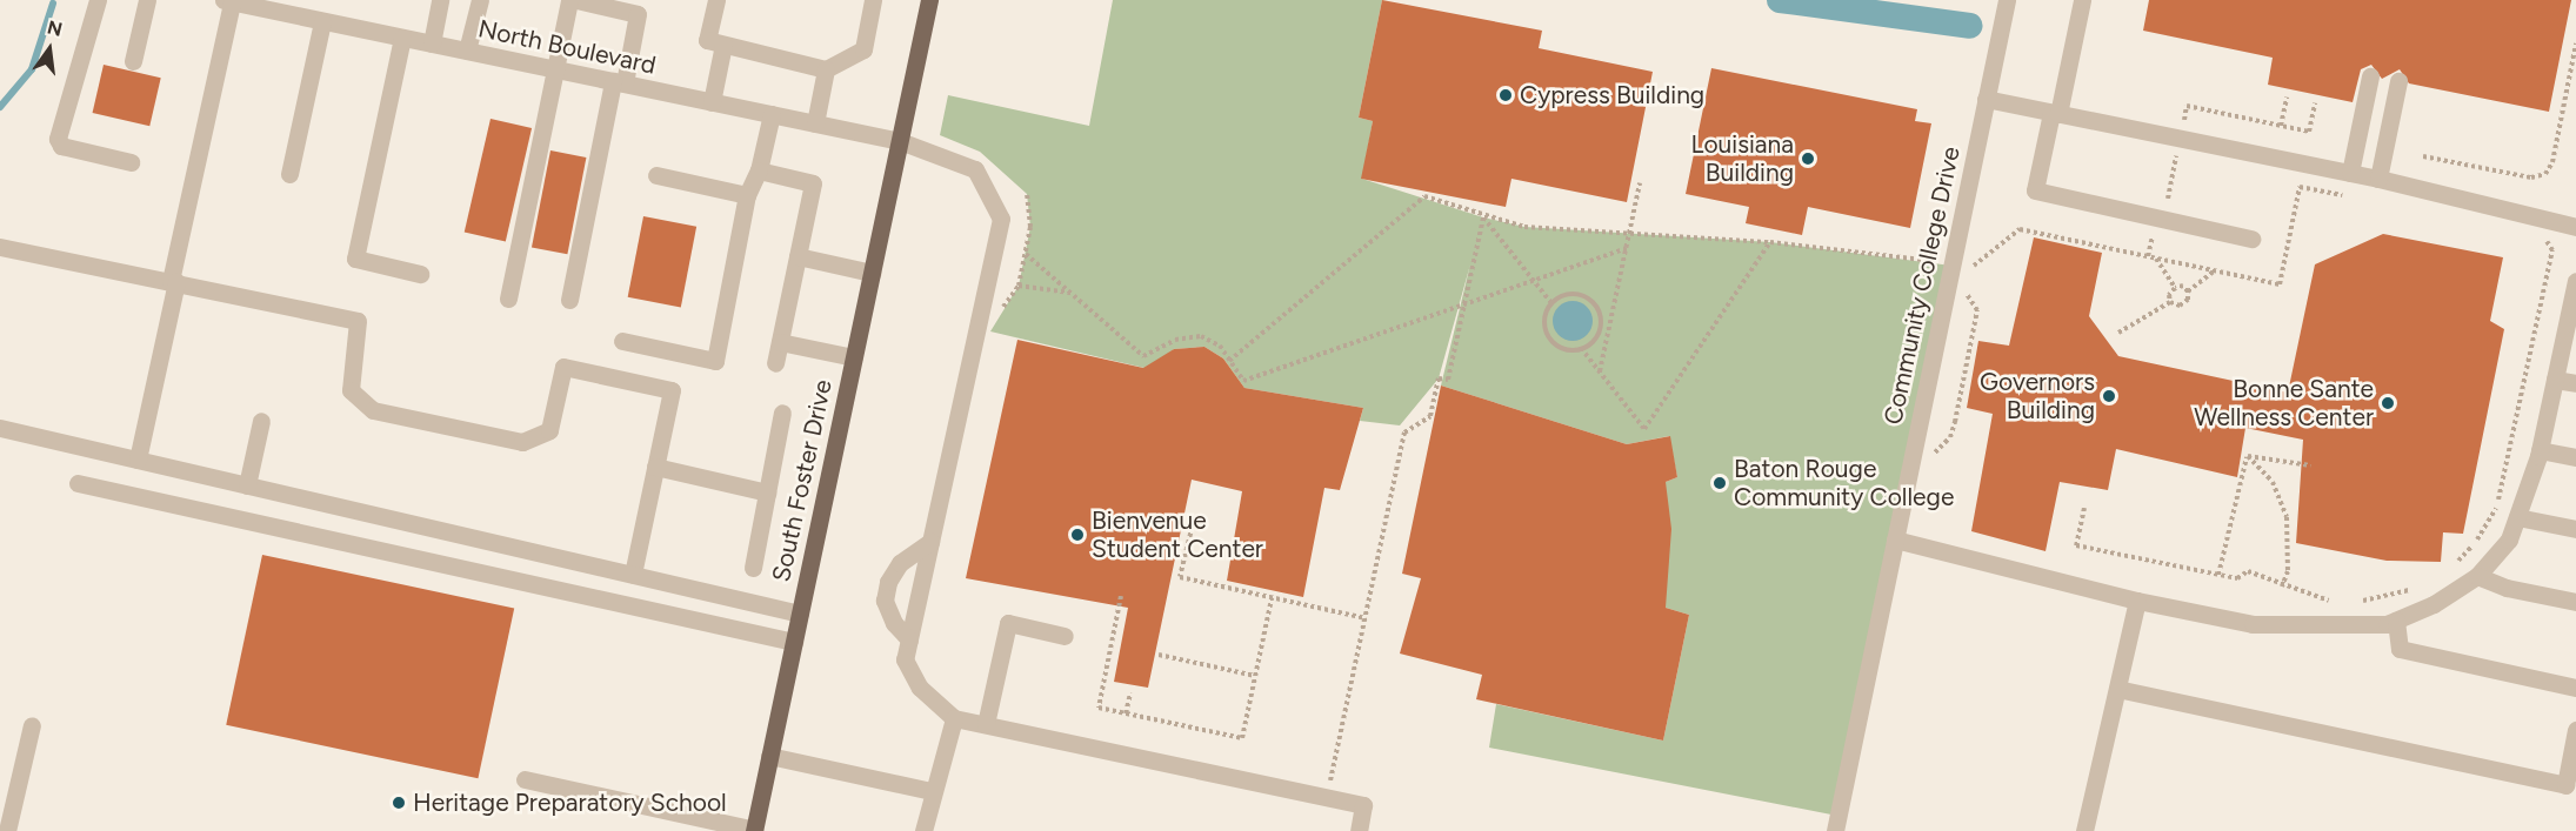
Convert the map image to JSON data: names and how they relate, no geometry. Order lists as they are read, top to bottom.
{
  "streets": {
    "main road": ["South Foster Drive"],
    "street": ["North Boulevard", "Community College Drive"]
  },
  "crossings": [
    ["North Boulevard", "South Foster Drive"]
  ],
  "places": [
    "Cypress Building",
    "Louisiana Building",
    "Governors Building",
    "Bonne Sante Wellness Center",
    "Baton Rouge Community College",
    "Bienvenue Student Center",
    "Heritage Preparatory School"
  ],
  "north": "top"
}
